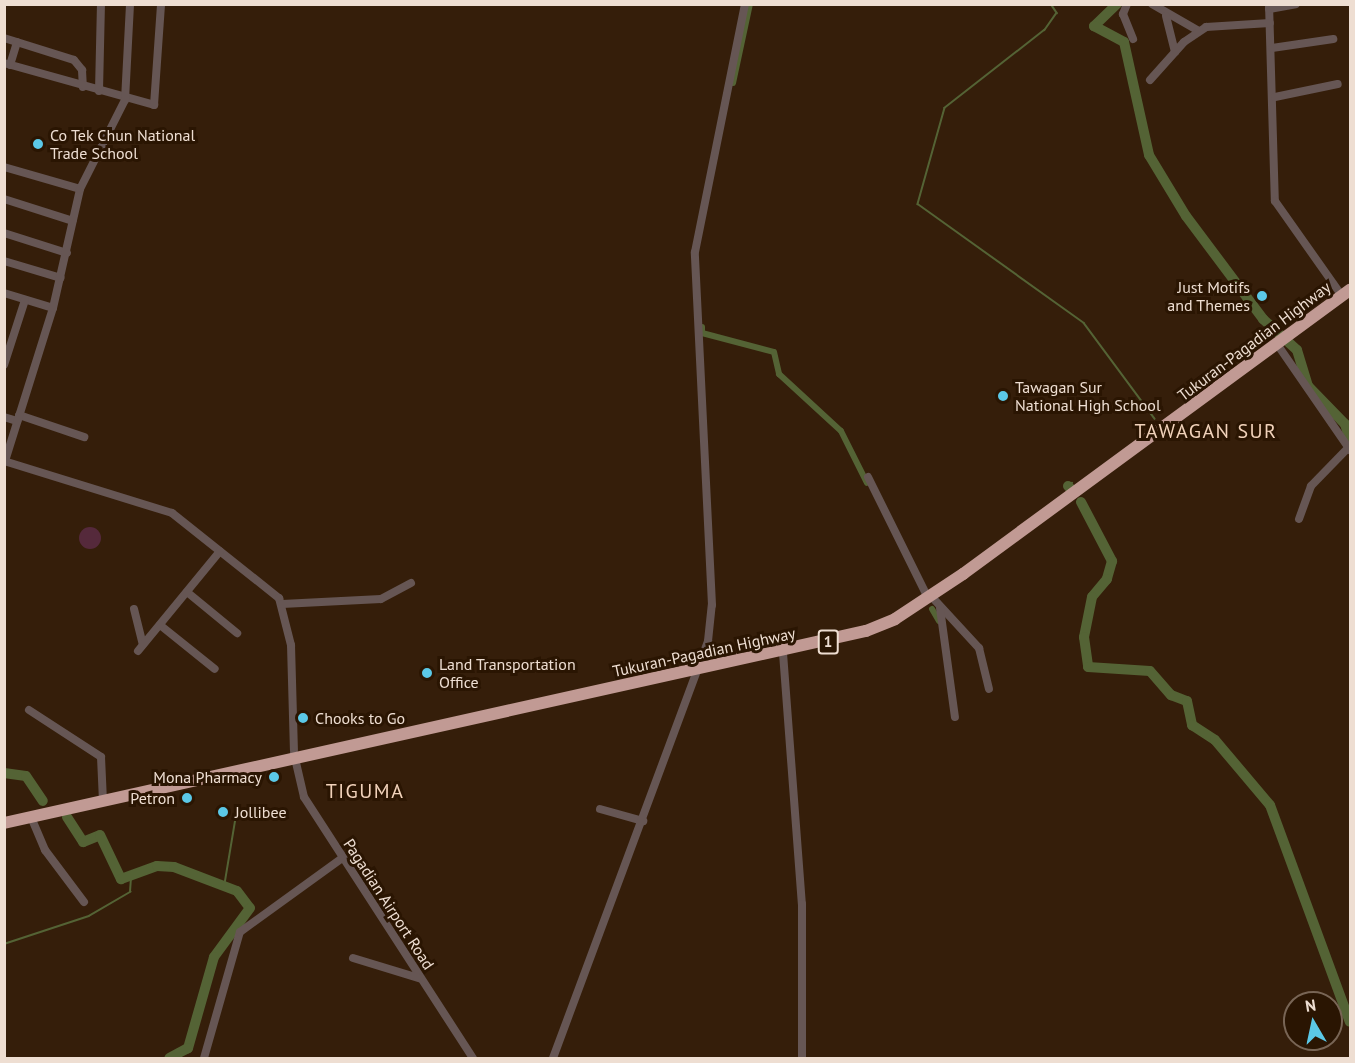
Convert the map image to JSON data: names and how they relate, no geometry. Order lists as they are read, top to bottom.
{
  "streets": {
    "highway": ["Tukuran-Pagadian Highway", "1"],
    "street": ["Pagadian Airport Road"]
  },
  "crossings": [
    ["Tukuran-Pagadian Highway", "Pagadian Airport Road"]
  ],
  "districts": ["TAWAGAN SUR", "TIGUMA"],
  "places": [
    "Co Tek Chun National Trade School",
    "Just Motifs and Themes",
    "Tawagan Sur National High School",
    "Land Transportation Office",
    "Chooks to Go",
    "Mona Pharmacy",
    "Petron",
    "Jollibee"
  ],
  "north": "top"
}
